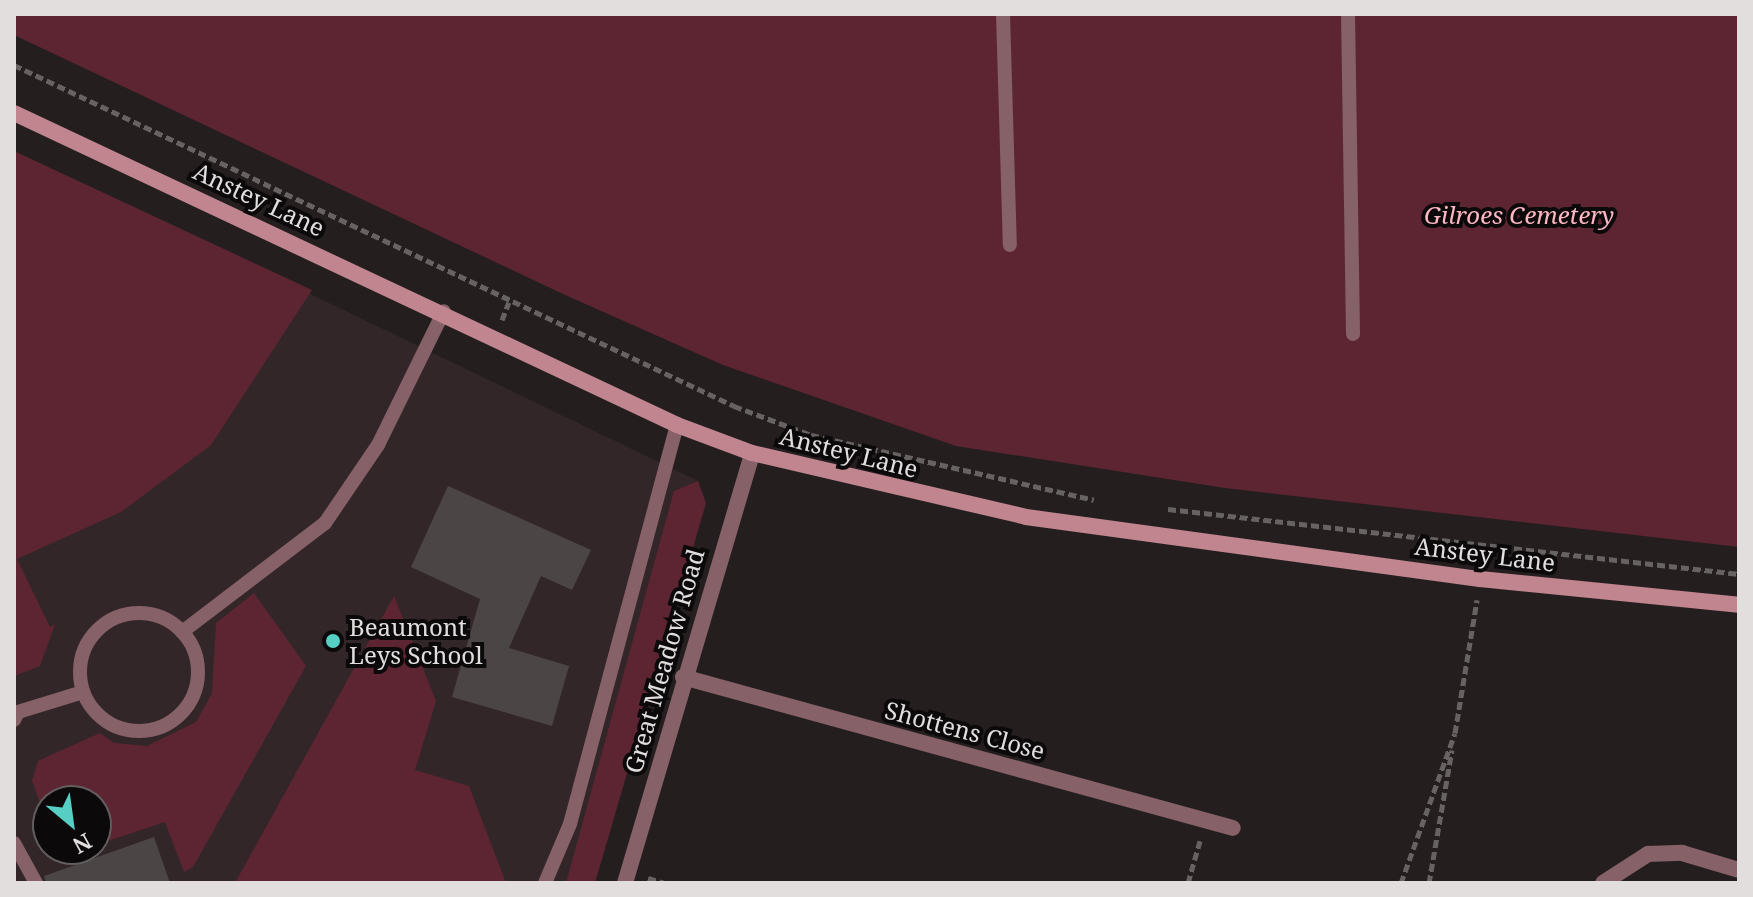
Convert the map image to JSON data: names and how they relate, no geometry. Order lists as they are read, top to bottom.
{
  "streets": {
    "main road": ["Anstey Lane"],
    "street": ["Great Meadow Road", "Shottens Close"]
  },
  "crossings": [
    ["Anstey Lane", "Great Meadow Road"],
    ["Great Meadow Road", "Shottens Close"]
  ],
  "parks": ["Gilroes Cemetery"],
  "places": ["Beaumont Leys School"],
  "north": "bottom right"
}
